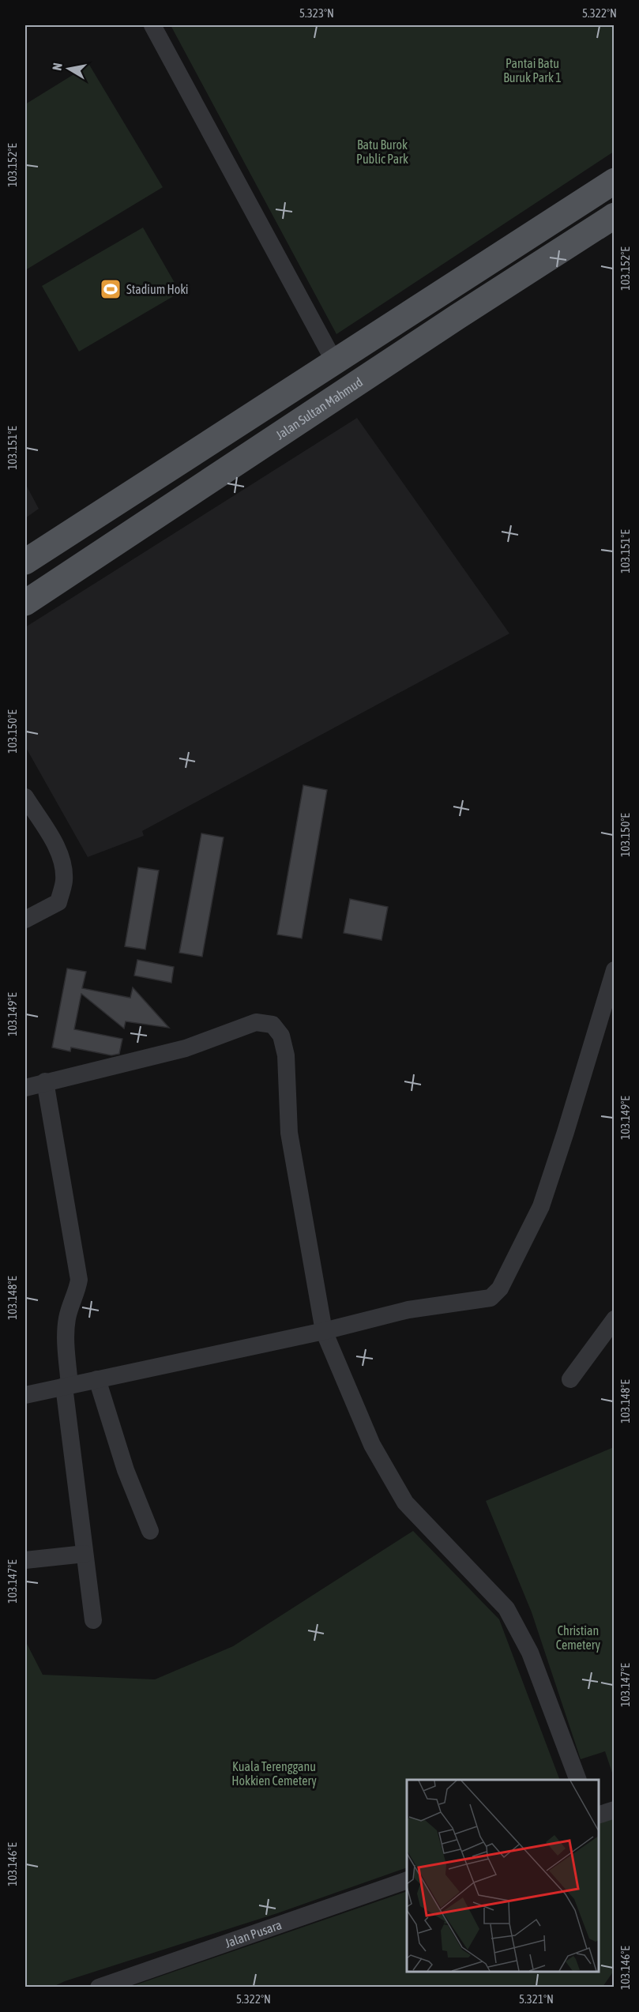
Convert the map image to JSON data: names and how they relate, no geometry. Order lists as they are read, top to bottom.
{
  "streets": {
    "main road": ["Jalan Sultan Mahmud"],
    "street": ["Jalan Pusara"]
  },
  "parks": [
    "Pantai Batu Buruk Park 1",
    "Batu Burok Public Park",
    "Christian Cemetery",
    "Kuala Terengganu Hokkien Cemetery"
  ],
  "places": {
    "sports": ["Stadium Hoki"]
  },
  "north": "left",
  "coordinates": [
    "5.323°N",
    "5.322°N",
    "103.152°E",
    "103.151°E",
    "103.150°E",
    "103.149°E",
    "103.148°E",
    "103.147°E",
    "103.146°E",
    "5.321°N"
  ]
}
